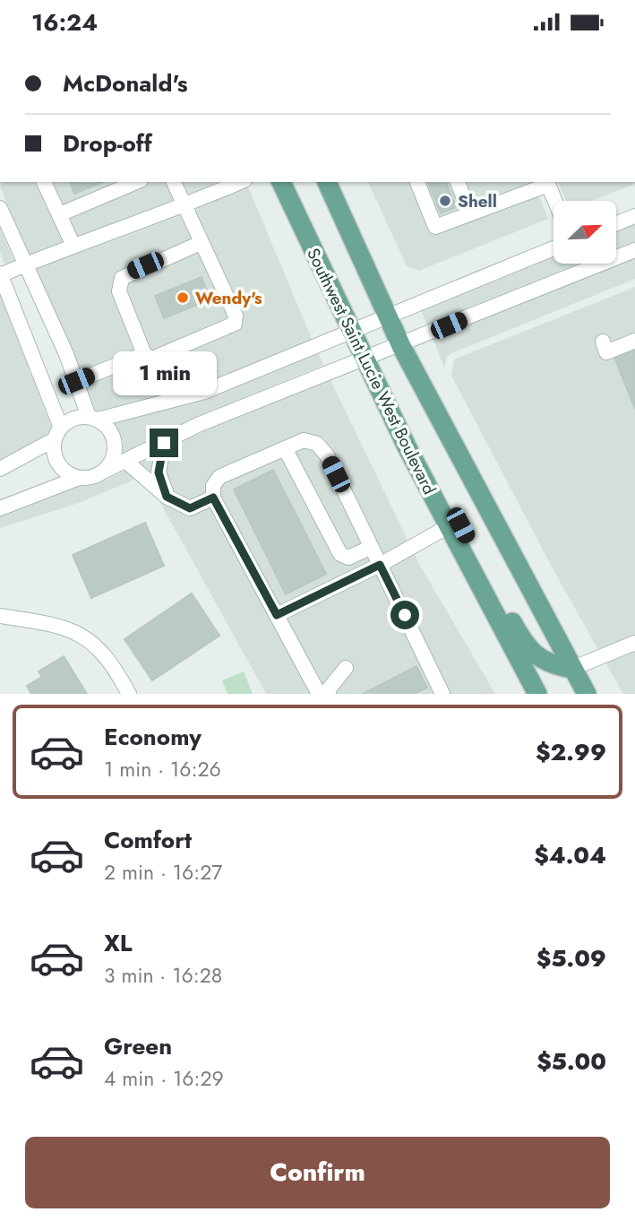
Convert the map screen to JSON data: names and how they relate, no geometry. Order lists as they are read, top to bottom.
{
  "streets": {
    "main road": ["Southwest Saint Lucie West Boulevard"]
  },
  "places": ["Shell", "Wendy's"],
  "north": "top right",
  "page": {
    "status": "16:24",
    "banner": ["McDonald's", "Drop-off"],
    "bubble": "1 min",
    "list": [
      {
        "name": "Economy",
        "note": "1 min · 16:26",
        "value": "$2.99"
      },
      {
        "name": "Comfort",
        "note": "2 min · 16:27",
        "value": "$4.04"
      },
      {
        "name": "XL",
        "note": "3 min · 16:28",
        "value": "$5.09"
      },
      {
        "name": "Green",
        "note": "4 min · 16:29",
        "value": "$5.00"
      }
    ],
    "buttons": "Confirm"
  }
}
